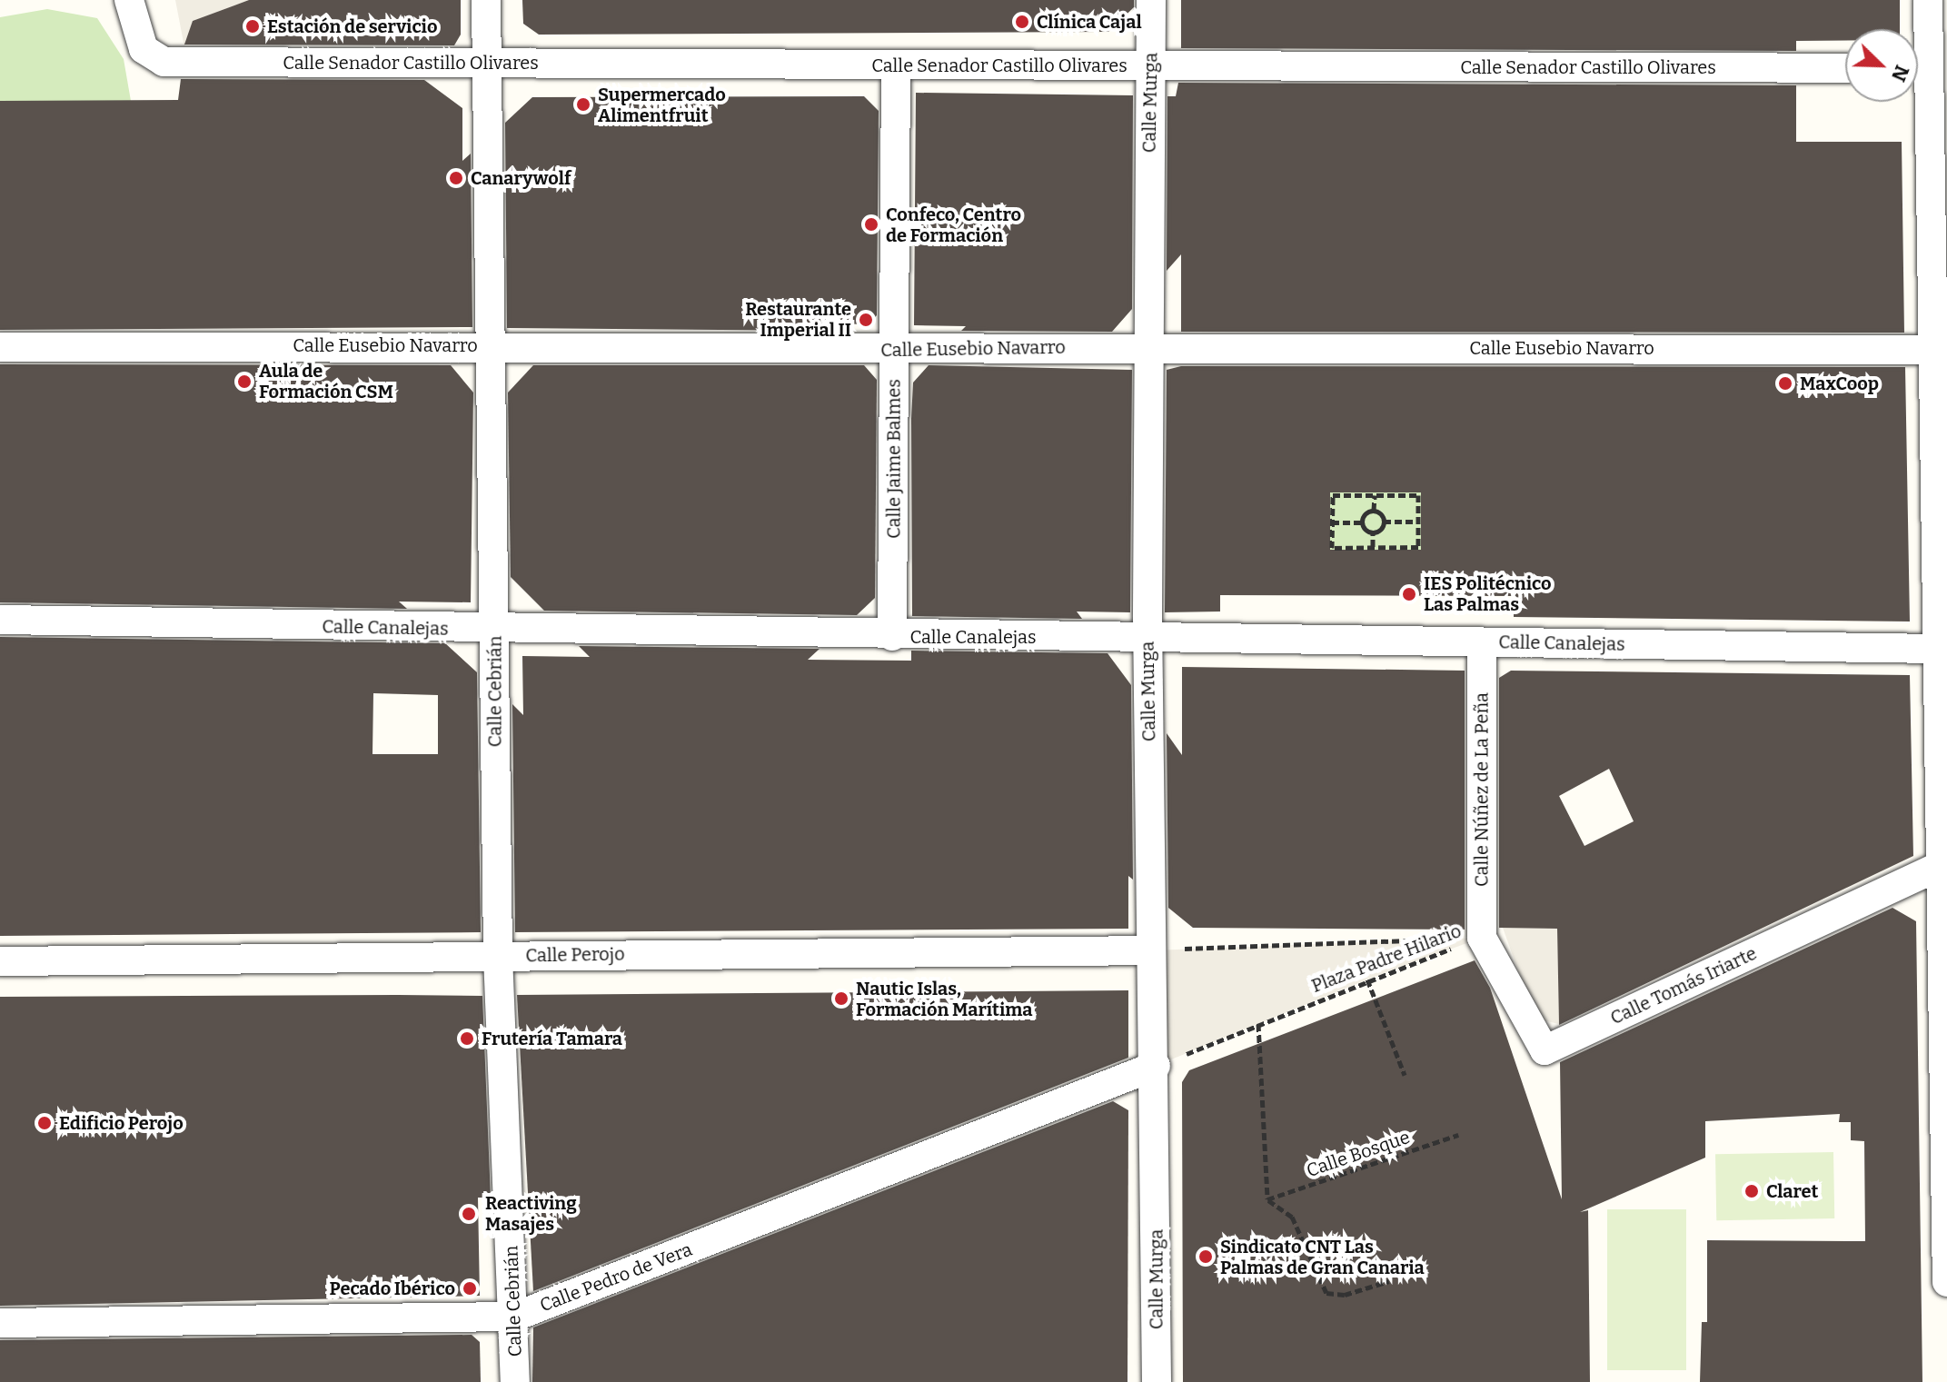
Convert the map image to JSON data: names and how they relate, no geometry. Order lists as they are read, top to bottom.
{
  "streets": {
    "street": [
      "Calle Senador Castillo Olivares",
      "Calle Murga",
      "Calle Eusebio Navarro",
      "Calle Jaime Balmes",
      "Calle Canalejas",
      "Calle Cebrián",
      "Calle Núñez de La Peña",
      "Calle Perojo",
      "Calle Tomás Iriarte",
      "Calle Pedro de Vera"
    ],
    "path": ["Plaza Padre Hilario", "Calle Bosque"]
  },
  "crossings": [
    ["Calle Senador Castillo Olivares", "Calle Murga"],
    ["Calle Senador Castillo Olivares", "Calle Jaime Balmes"],
    ["Calle Senador Castillo Olivares", "Calle Cebrián"],
    ["Calle Murga", "Calle Eusebio Navarro"],
    ["Calle Murga", "Calle Canalejas"],
    ["Calle Murga", "Calle Perojo"],
    ["Calle Murga", "Plaza Padre Hilario"],
    ["Calle Murga", "Calle Pedro de Vera"],
    ["Calle Eusebio Navarro", "Calle Jaime Balmes"],
    ["Calle Eusebio Navarro", "Calle Cebrián"],
    ["Calle Jaime Balmes", "Calle Canalejas"],
    ["Calle Canalejas", "Calle Cebrián"],
    ["Calle Canalejas", "Calle Núñez de La Peña"],
    ["Calle Cebrián", "Calle Perojo"],
    ["Calle Cebrián", "Calle Pedro de Vera"],
    ["Calle Núñez de La Peña", "Plaza Padre Hilario"],
    ["Calle Núñez de La Peña", "Calle Tomás Iriarte"],
    ["Calle Perojo", "Plaza Padre Hilario"],
    ["Plaza Padre Hilario", "Calle Tomás Iriarte"],
    ["Plaza Padre Hilario", "Calle Pedro de Vera"]
  ],
  "places": [
    "Clínica Cajal",
    "Estación de servicio",
    "Supermercado Alimentfruit",
    "Canarywolf",
    "Confeco, Centro de Formación",
    "Restaurante Imperial II",
    "Aula de Formación CSM",
    "MaxCoop",
    "IES Politécnico Las Palmas",
    "Nautic Islas, Formación Marítima",
    "Frutería Tamara",
    "Edificio Perojo",
    "Claret",
    "Reactiving Masajes",
    "Sindicato CNT Las Palmas de Gran Canaria",
    "Pecado Ibérico"
  ],
  "north": "bottom right"
}
